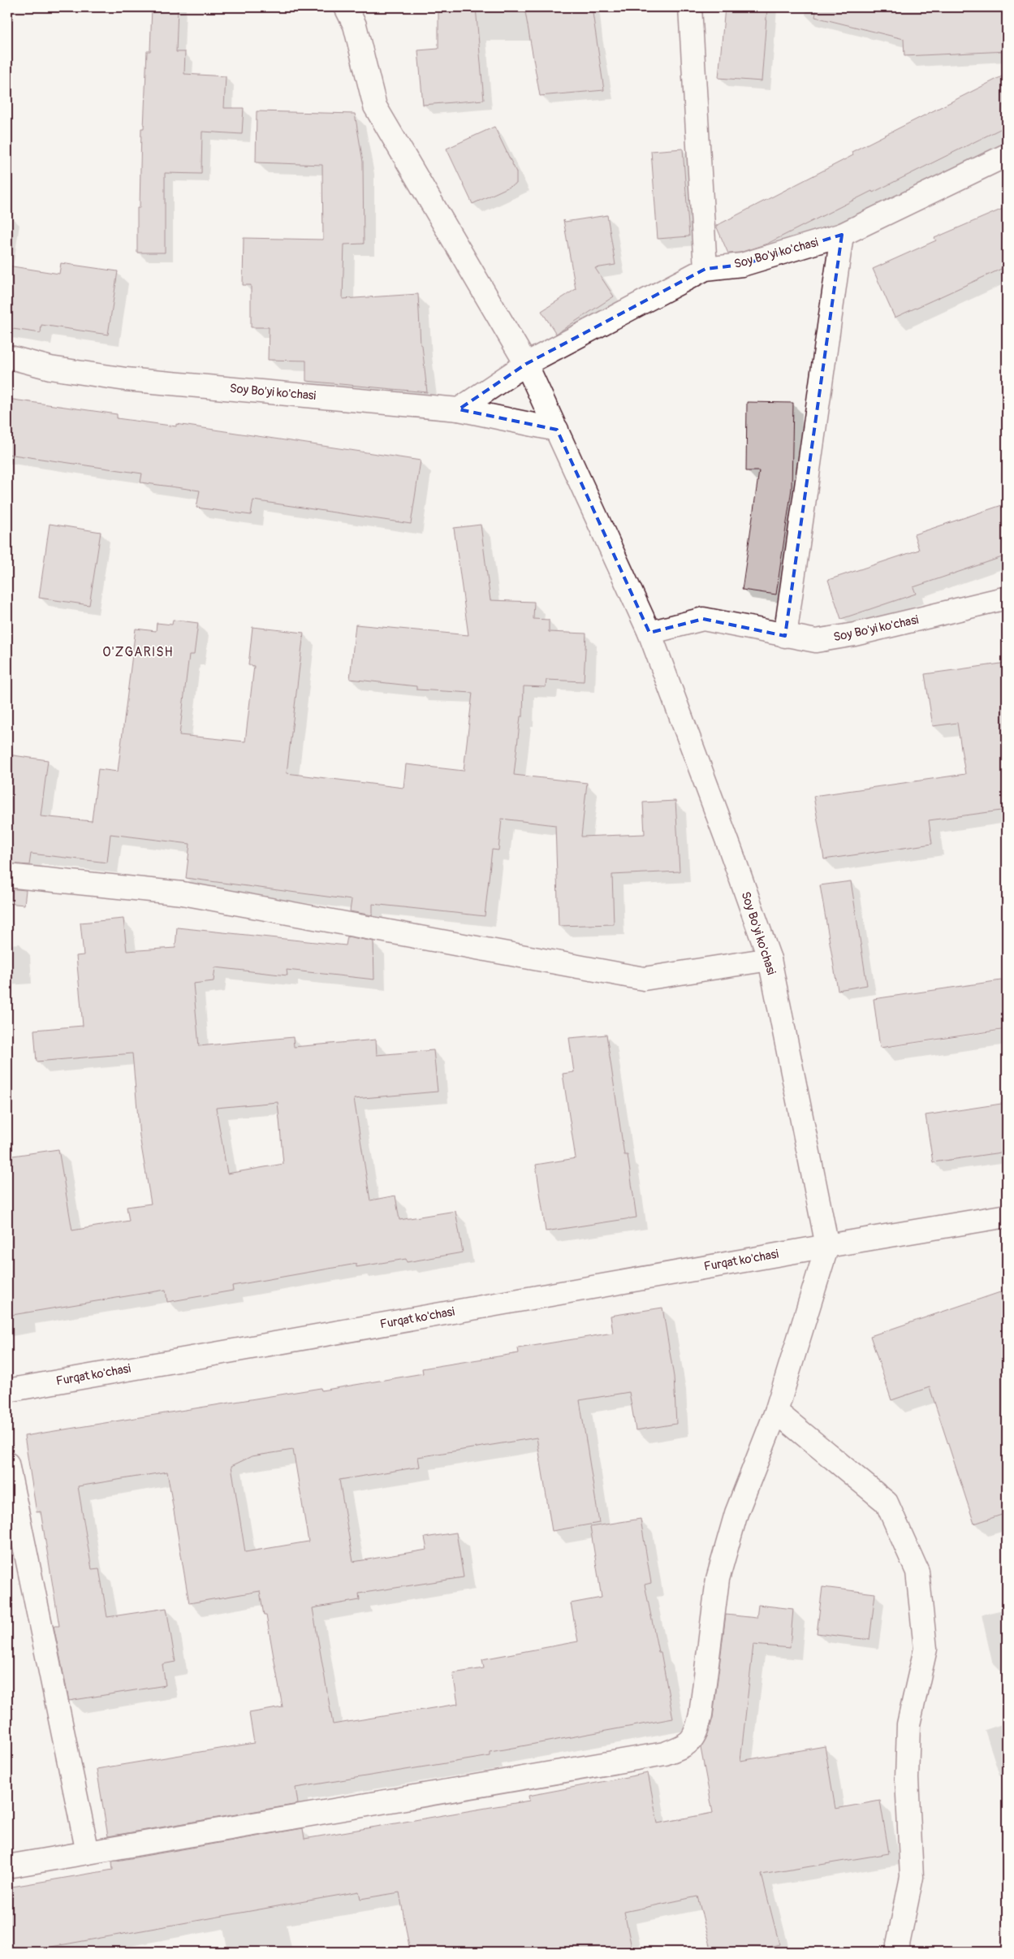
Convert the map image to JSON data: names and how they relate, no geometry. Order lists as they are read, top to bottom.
{
  "streets": {
    "street": ["Soy Bo'yi ko'chasi", "Furqat ko'chasi"]
  },
  "crossings": [
    ["Soy Bo'yi ko'chasi", "Furqat ko'chasi"]
  ],
  "districts": ["O'ZGARISH"]
}
